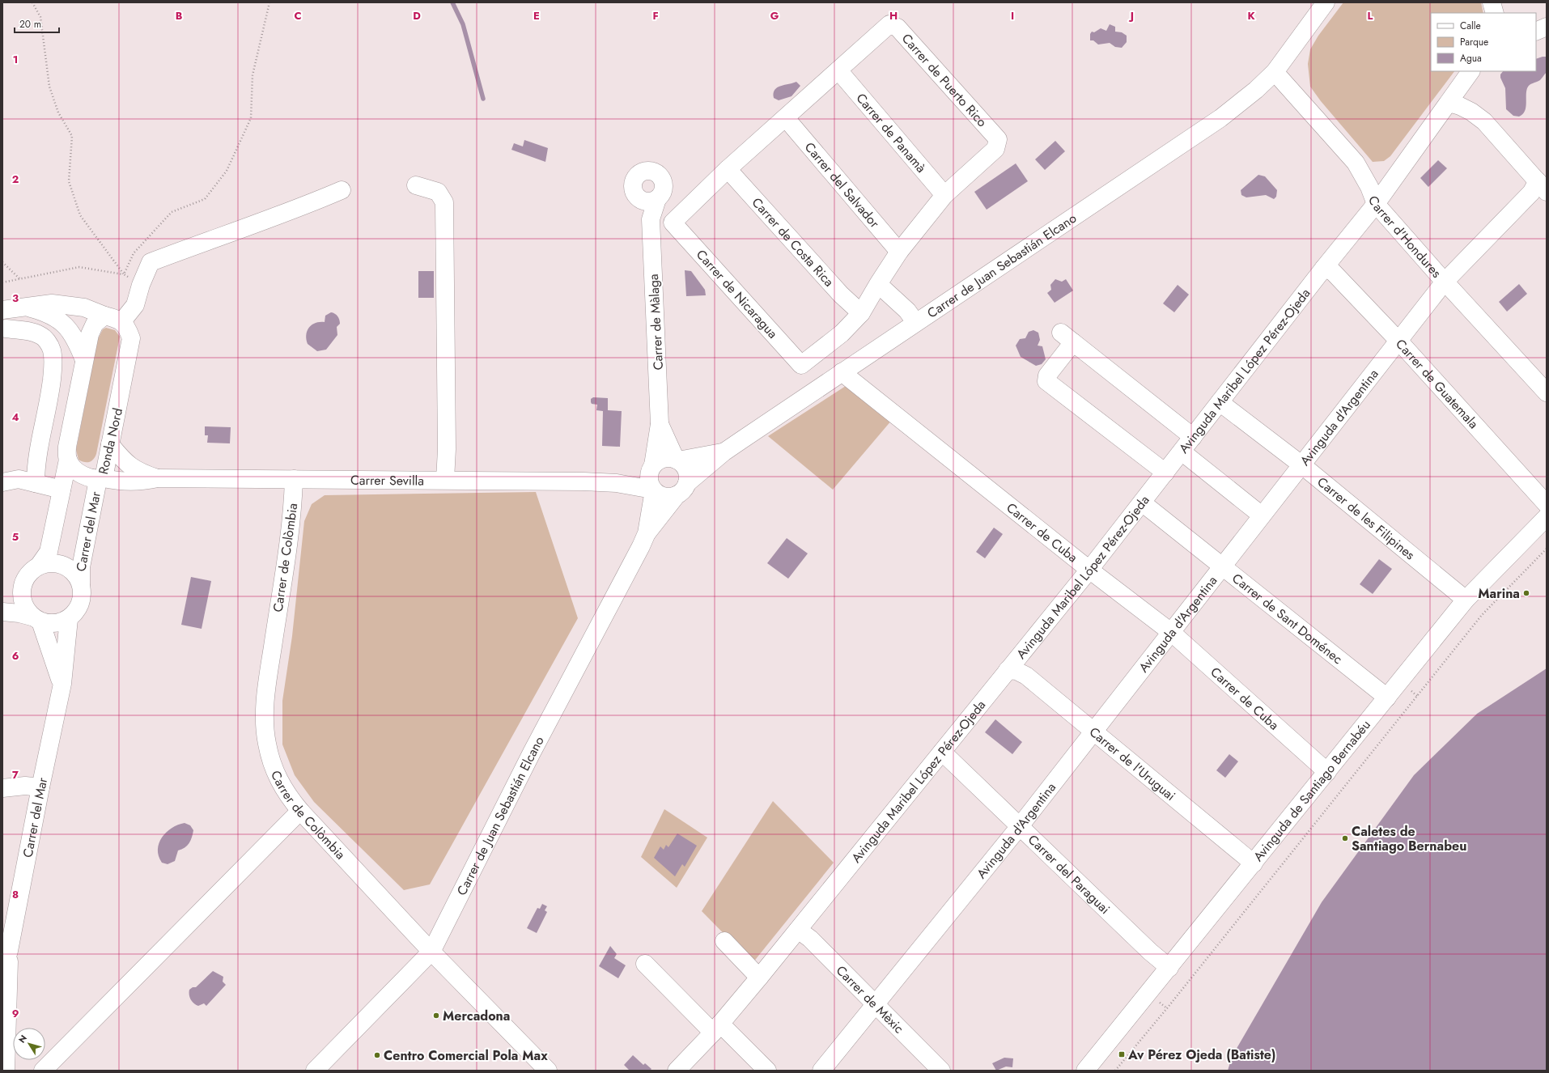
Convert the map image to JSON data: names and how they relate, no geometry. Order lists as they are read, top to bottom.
{
  "streets": {
    "street": [
      "Carrer de Puerto Rico",
      "Carrer de Panamà",
      "Carrer del Salvador",
      "Carrer d'Hondures",
      "Carrer de Costa Rica",
      "Carrer de Juan Sebastián Elcano",
      "Carrer de Nicaragua",
      "Carrer de Màlaga",
      "Avinguda Maribel López Pérez-Ojeda",
      "Carrer de Guatemala",
      "Avinguda d'Argentina",
      "Ronda Nord",
      "Carrer Sevilla",
      "Carrer de les Filipines",
      "Carrer del Mar",
      "Carrer de Cuba",
      "Carrer de Colòmbia",
      "Carrer de Sant Doménec",
      "Carrer de l'Uruguai",
      "Avinguda de Santiago Bernabéu",
      "Carrer del Paraguai",
      "Carrer de Mèxic"
    ]
  },
  "crossings": [
    ["Carrer de Puerto Rico", "Carrer de Panamà"],
    ["Carrer d'Hondures", "Carrer de Juan Sebastián Elcano"],
    ["Carrer d'Hondures", "Avinguda Maribel López Pérez-Ojeda"],
    ["Carrer d'Hondures", "Avinguda d'Argentina"],
    ["Carrer de Costa Rica", "Carrer de Nicaragua"],
    ["Carrer de Juan Sebastián Elcano", "Carrer de Màlaga"],
    ["Carrer de Juan Sebastián Elcano", "Carrer Sevilla"],
    ["Carrer de Juan Sebastián Elcano", "Carrer de Cuba"],
    ["Carrer de Juan Sebastián Elcano", "Carrer de Colòmbia"],
    ["Carrer de Màlaga", "Carrer Sevilla"],
    ["Avinguda Maribel López Pérez-Ojeda", "Carrer de Guatemala"],
    ["Avinguda Maribel López Pérez-Ojeda", "Carrer de les Filipines"],
    ["Avinguda Maribel López Pérez-Ojeda", "Carrer de Cuba"],
    ["Avinguda Maribel López Pérez-Ojeda", "Carrer de Sant Doménec"],
    ["Avinguda Maribel López Pérez-Ojeda", "Carrer de l'Uruguai"],
    ["Avinguda Maribel López Pérez-Ojeda", "Carrer del Paraguai"],
    ["Avinguda Maribel López Pérez-Ojeda", "Carrer de Mèxic"],
    ["Carrer de Guatemala", "Avinguda d'Argentina"],
    ["Avinguda d'Argentina", "Carrer de les Filipines"],
    ["Avinguda d'Argentina", "Carrer de Cuba"],
    ["Avinguda d'Argentina", "Carrer de Sant Doménec"],
    ["Avinguda d'Argentina", "Carrer de l'Uruguai"],
    ["Avinguda d'Argentina", "Carrer del Paraguai"],
    ["Avinguda d'Argentina", "Carrer de Mèxic"],
    ["Ronda Nord", "Carrer Sevilla"],
    ["Ronda Nord", "Carrer del Mar"],
    ["Carrer Sevilla", "Carrer del Mar"],
    ["Carrer Sevilla", "Carrer de Colòmbia"],
    ["Carrer de les Filipines", "Avinguda de Santiago Bernabéu"],
    ["Carrer de Cuba", "Avinguda de Santiago Bernabéu"],
    ["Carrer de Sant Doménec", "Avinguda de Santiago Bernabéu"],
    ["Carrer de l'Uruguai", "Avinguda de Santiago Bernabéu"],
    ["Avinguda de Santiago Bernabéu", "Carrer del Paraguai"]
  ],
  "places": {
    "other": [
      "Marina",
      "Caletes de Santiago Bernabeu",
      "Mercadona",
      "Centro Comercial Pola Max"
    ],
    "transit": ["Av Pérez Ojeda (Batiste)"]
  },
  "legend": ["Calle", "Parque", "Agua"],
  "scale_bar": "20 m",
  "north": "top left",
  "grid": {
    "columns": [
      "B",
      "C",
      "D",
      "E",
      "F",
      "G",
      "H",
      "I",
      "J",
      "K",
      "L"
    ],
    "rows": [
      "1",
      "2",
      "3",
      "4",
      "5",
      "6",
      "7",
      "8",
      "9"
    ]
  }
}
